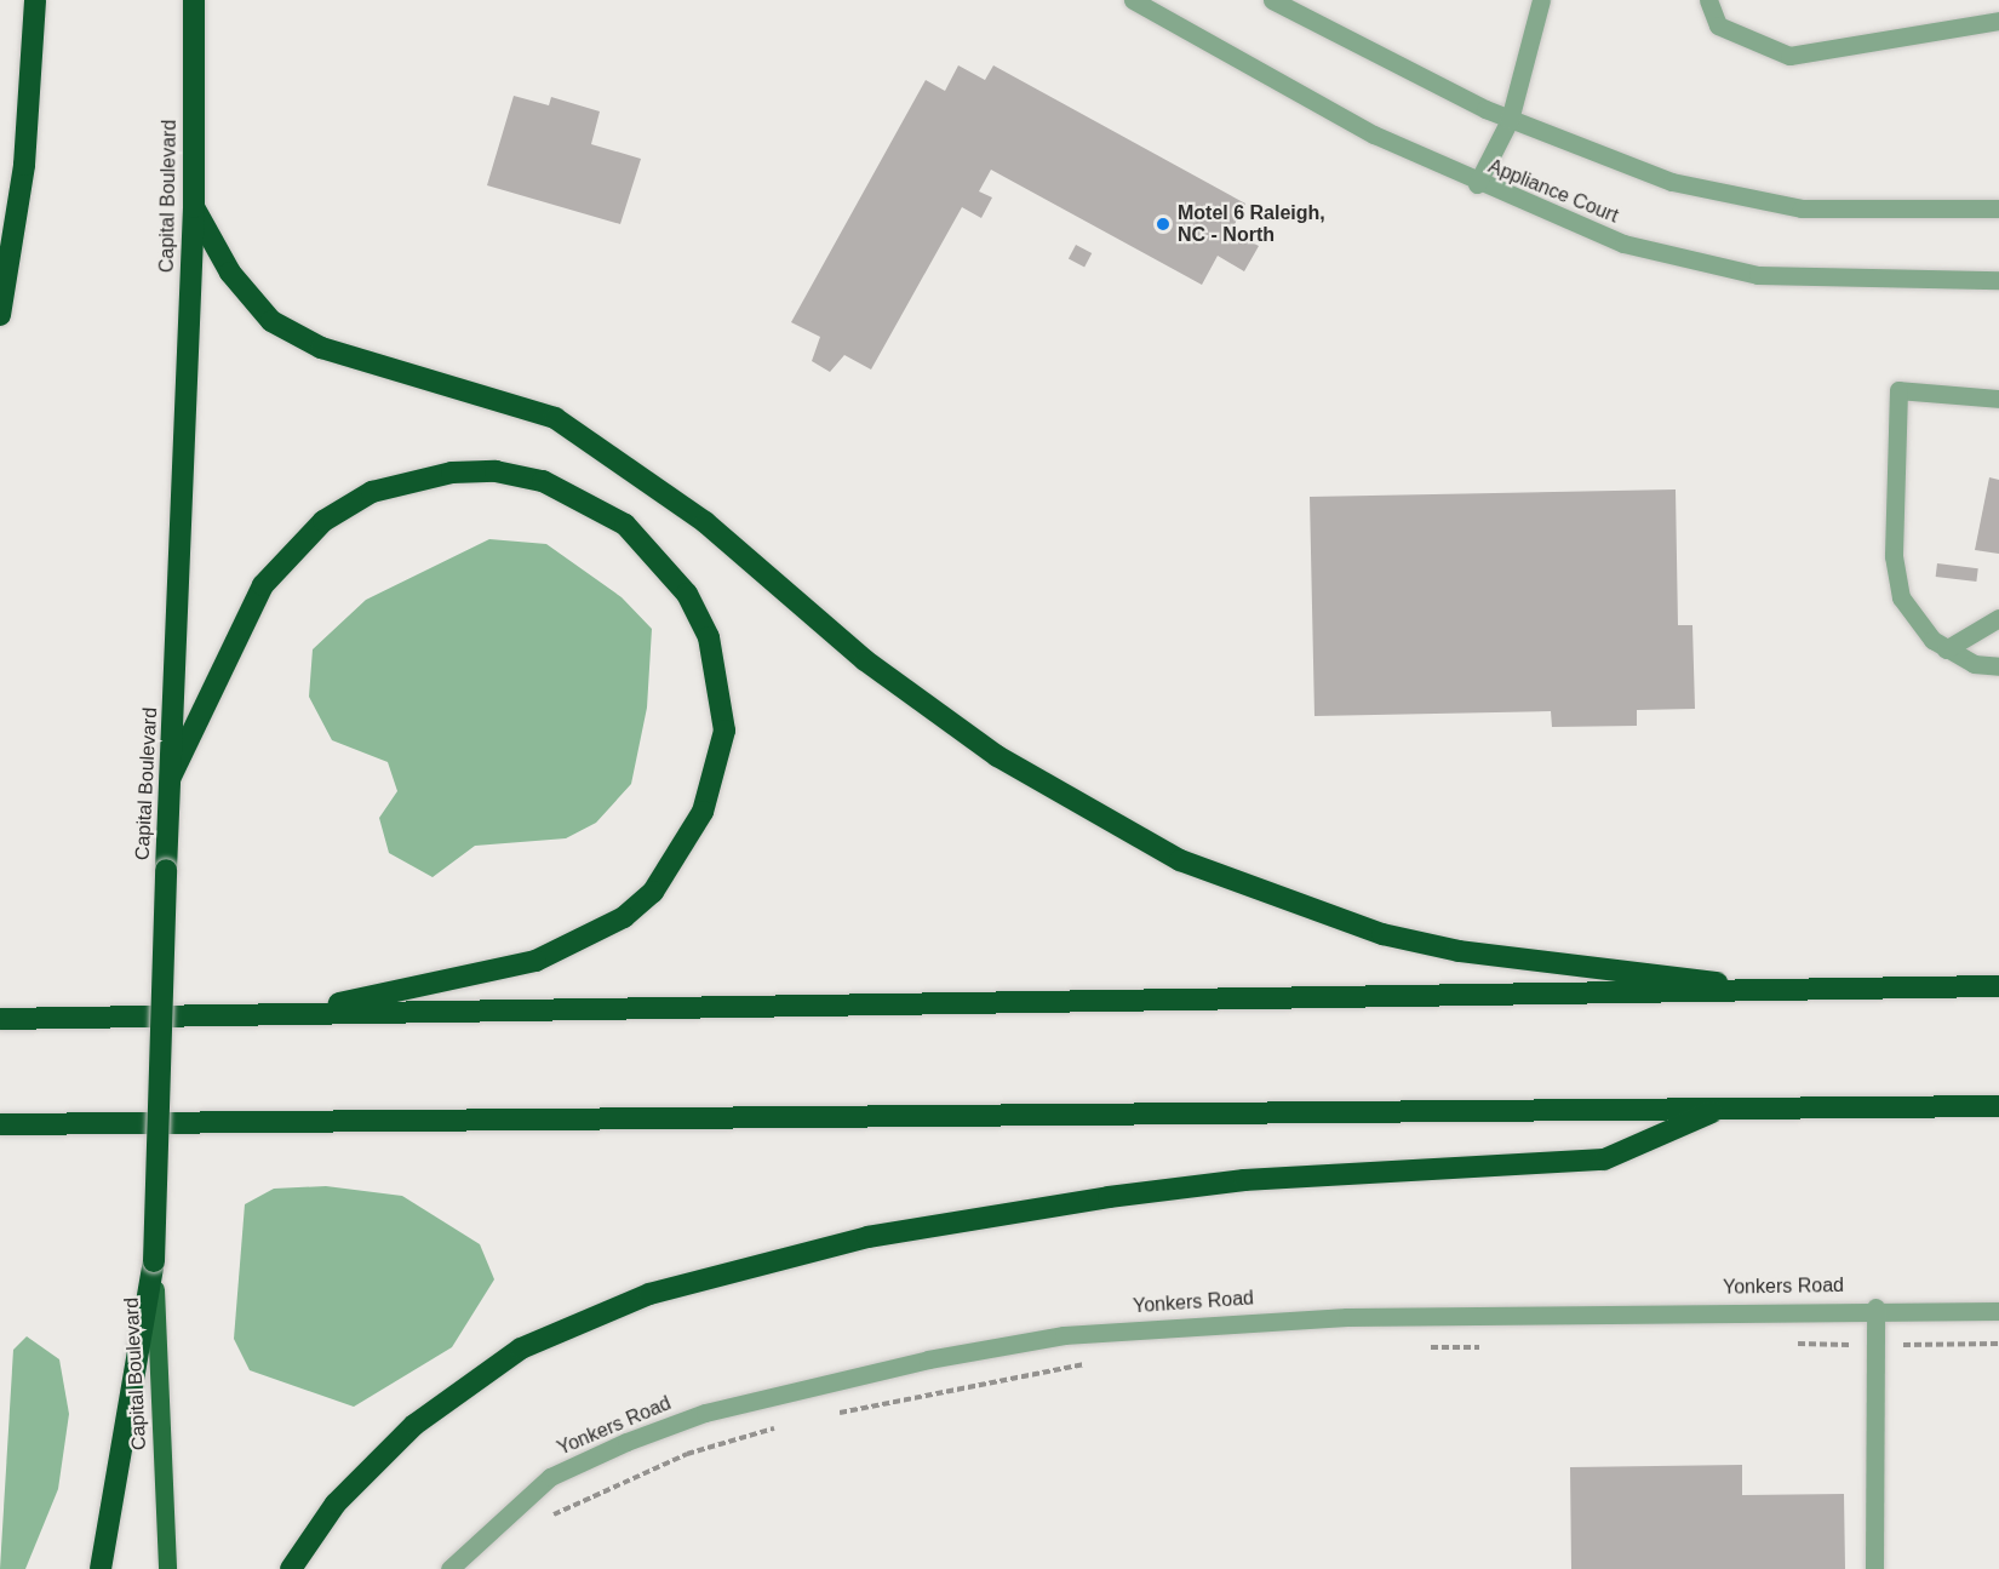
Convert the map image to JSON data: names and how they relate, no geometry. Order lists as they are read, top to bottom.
{
  "streets": {
    "highway": ["Capital Boulevard"],
    "street": ["Appliance Court", "Yonkers Road"]
  },
  "places": ["Motel 6 Raleigh, NC - North"]
}
